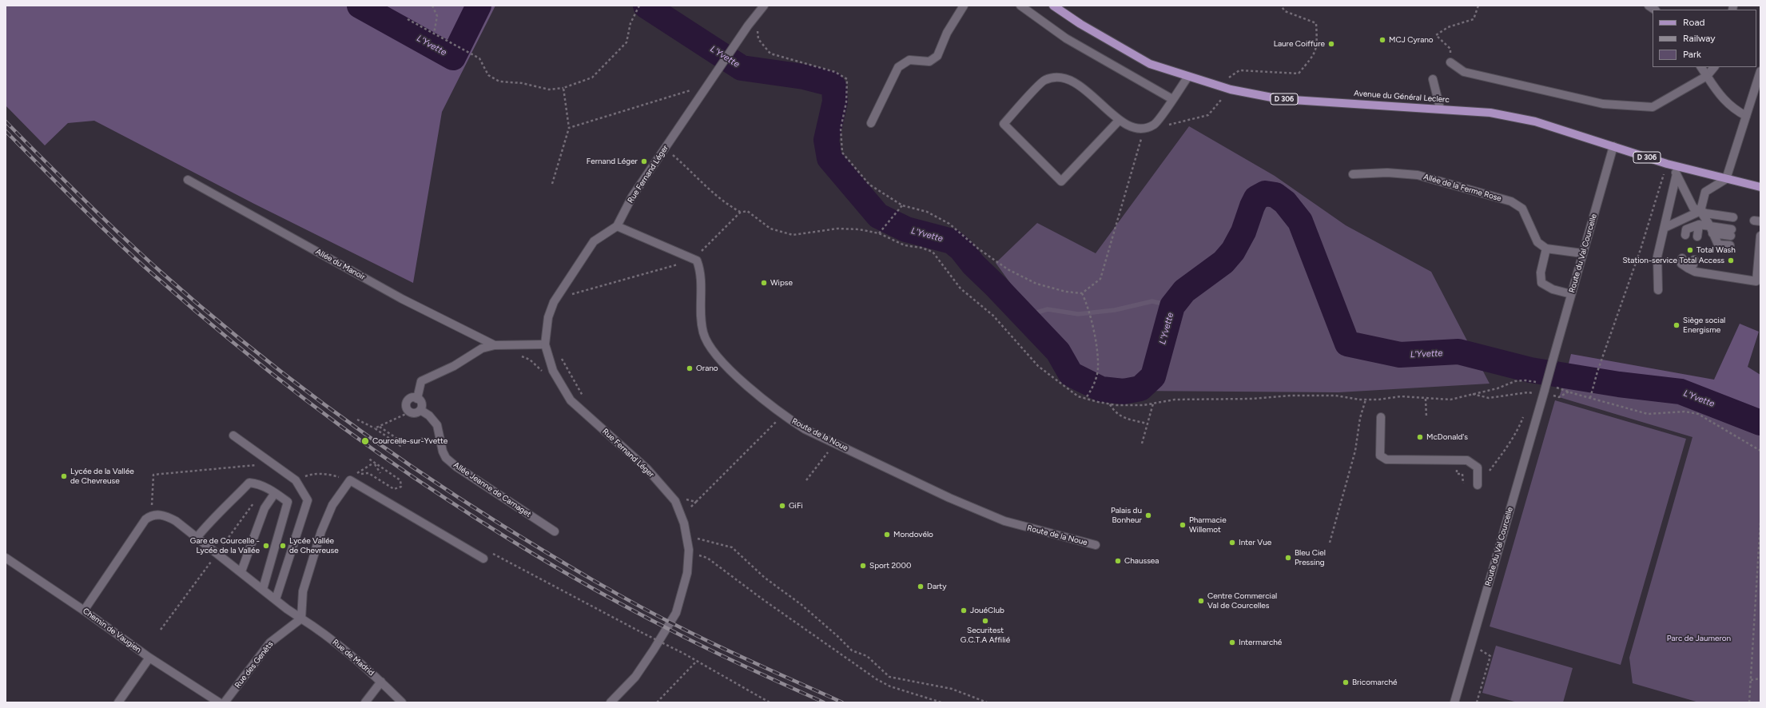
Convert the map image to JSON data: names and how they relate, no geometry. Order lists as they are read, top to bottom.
{
  "streets": {
    "main road": ["Avenue du Général Leclerc", "D 306"],
    "street": [
      "Rue Fernand Léger",
      "Allée de la Ferme Rose",
      "Route du Val Courcelle",
      "Allée du Manoir",
      "Route de la Noue",
      "Allée Jeanne de Carnaget",
      "Chemin de Vaugien",
      "Rue de Madrid",
      "Rue des Genêts"
    ]
  },
  "crossings": [
    ["Avenue du Général Leclerc", "Route du Val Courcelle"],
    ["Rue Fernand Léger", "Route de la Noue"],
    ["Rue de Madrid", "Rue des Genêts"]
  ],
  "water": ["L'Yvette"],
  "parks": ["Parc de Jaumeron"],
  "places": [
    "MCJ Cyrano",
    "Laure Coiffure",
    "Fernand Léger",
    "Total Wash",
    "Station-service Total Access",
    "Wipse",
    "Siège social Energisme",
    "Orano",
    "McDonald's",
    "Courcelle-sur-Yvette",
    "Lycée de la Vallée de Chevreuse",
    "GiFi",
    "Palais du Bonheur",
    "Pharmacie Willemot",
    "Mondovélo",
    "Inter Vue",
    "Gare de Courcelle - Lycée de la Vallée",
    "Lycée Vallée de Chevreuse",
    "Bleu Ciel Pressing",
    "Chaussea",
    "Sport 2000",
    "Darty",
    "Centre Commercial Val de Courcelles",
    "JouéClub",
    "Securitest G.C.T.A Affilié",
    "Intermarché",
    "Bricomarché"
  ],
  "legend": ["Road", "Railway", "Park"]
}
